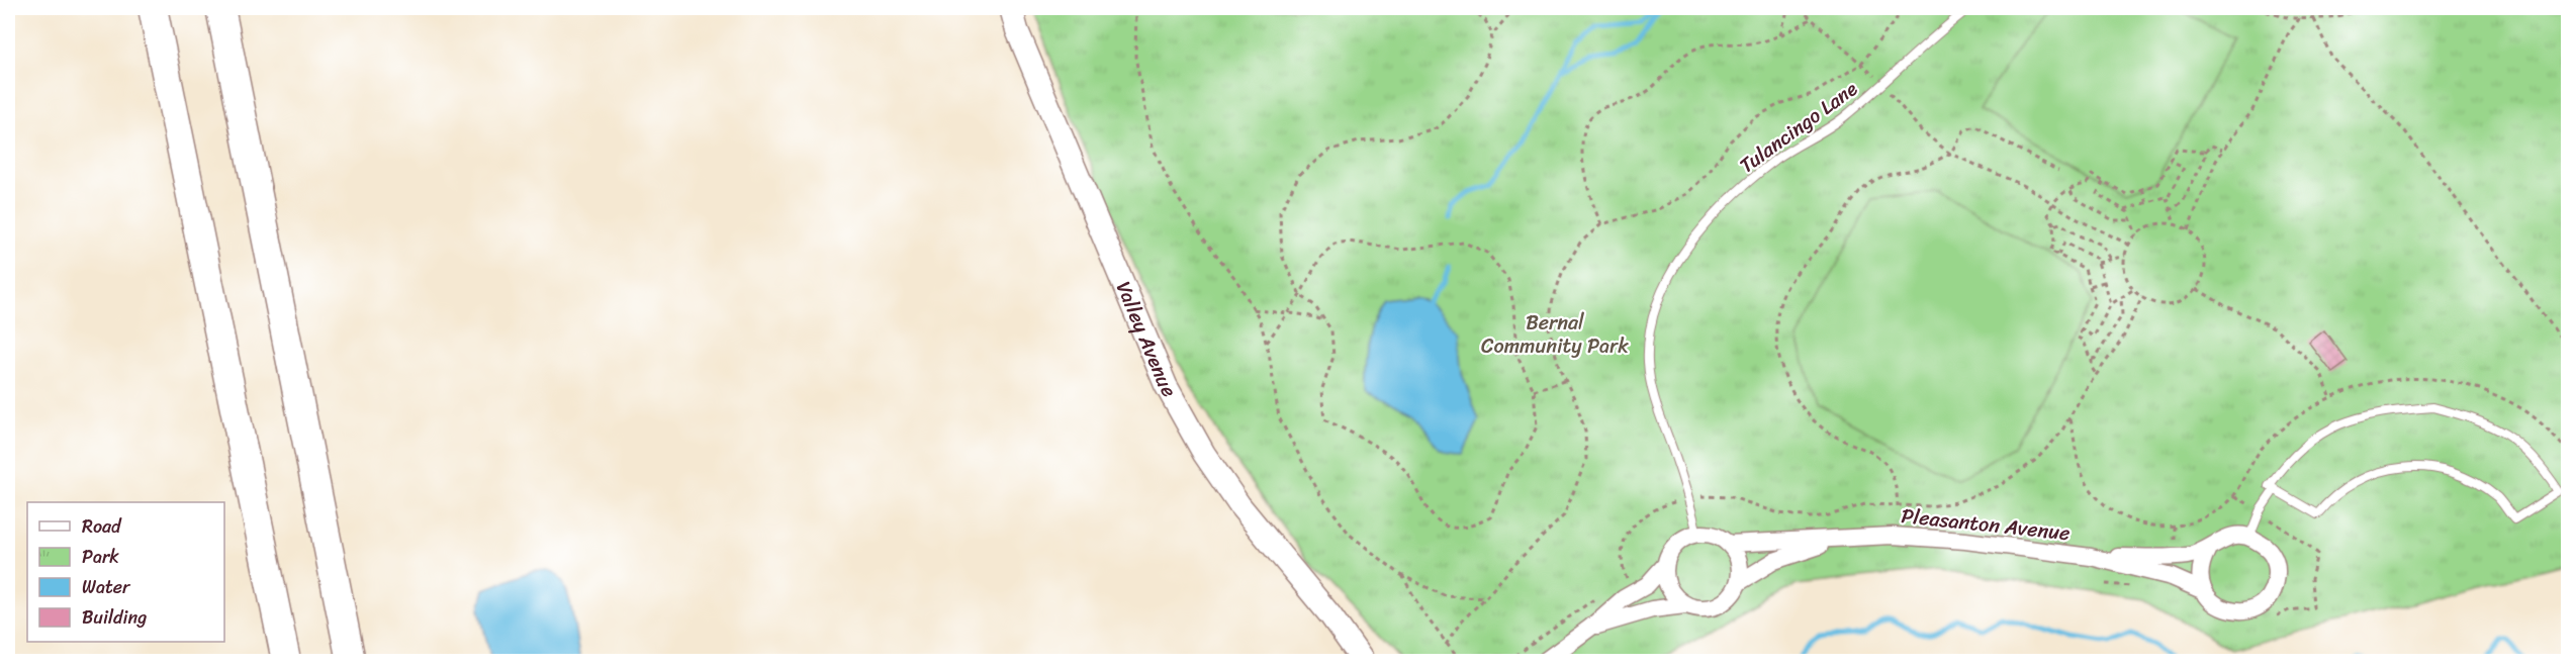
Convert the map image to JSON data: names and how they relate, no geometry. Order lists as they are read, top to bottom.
{
  "streets": {
    "street": ["Valley Avenue", "Pleasanton Avenue"],
    "lane": ["Tulancingo Lane"]
  },
  "crossings": [
    ["Tulancingo Lane", "Pleasanton Avenue"]
  ],
  "parks": ["Bernal Community Park"],
  "legend": [
    "Road",
    "Park",
    "Water",
    "Building"
  ]
}
